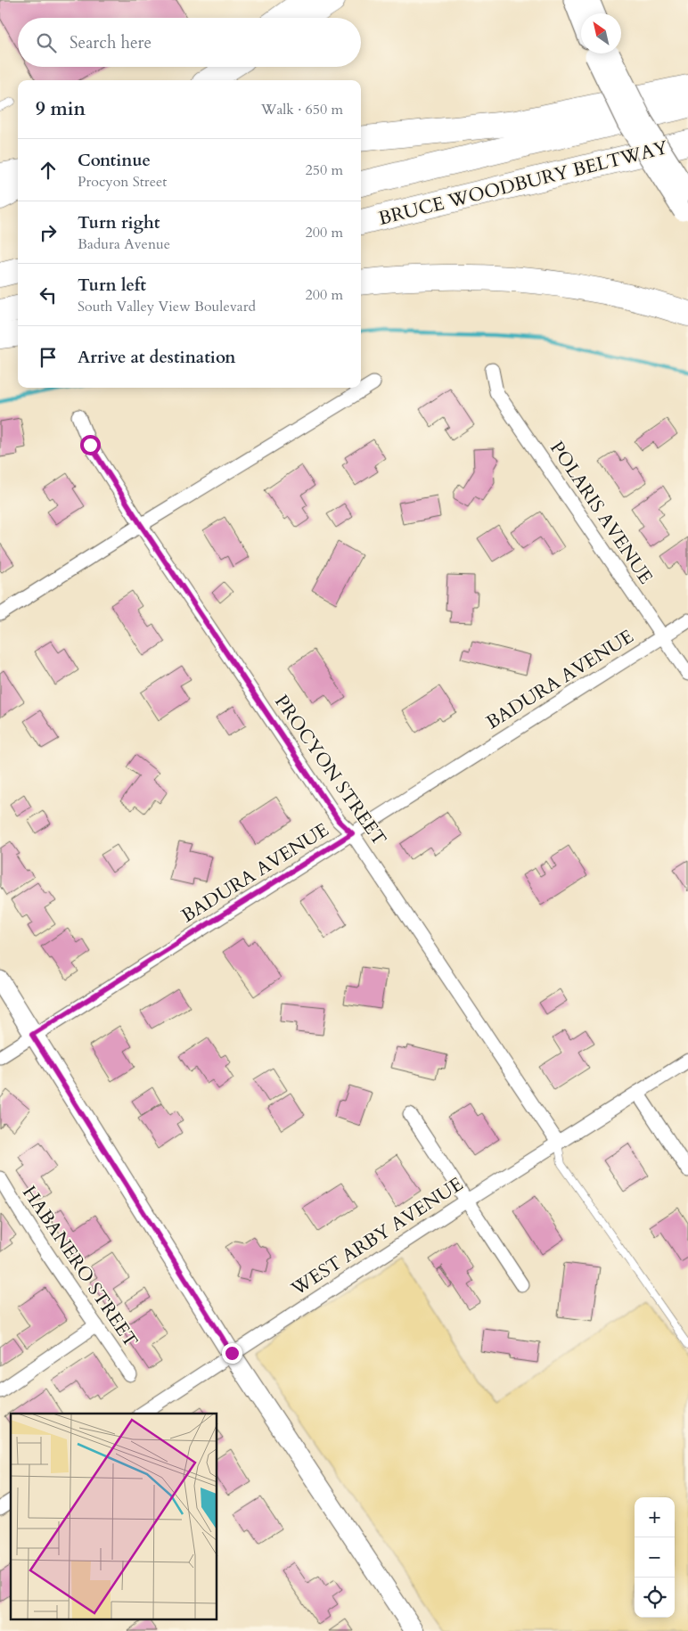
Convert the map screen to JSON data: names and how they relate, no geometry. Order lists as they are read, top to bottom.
{
  "streets": {
    "highway": ["BRUCE WOODBURY BELTWAY"],
    "street": [
      "POLARIS AVENUE",
      "BADURA AVENUE",
      "PROCYON STREET",
      "WEST ARBY AVENUE",
      "HABANERO STREET"
    ]
  },
  "crossings": [
    ["POLARIS AVENUE", "BADURA AVENUE"],
    ["BADURA AVENUE", "PROCYON STREET"],
    ["PROCYON STREET", "WEST ARBY AVENUE"]
  ],
  "north": "top left",
  "page": {
    "search": "Search here",
    "heading": ["9 min", "Walk · 650 m"],
    "list": [
      ["Continue", "Procyon Street", "250 m"],
      ["Turn right", "Badura Avenue", "200 m"],
      ["Turn left", "South Valley View Boulevard", "200 m"],
      "Arrive at destination"
    ],
    "map_buttons": ["+", "−"]
  }
}
